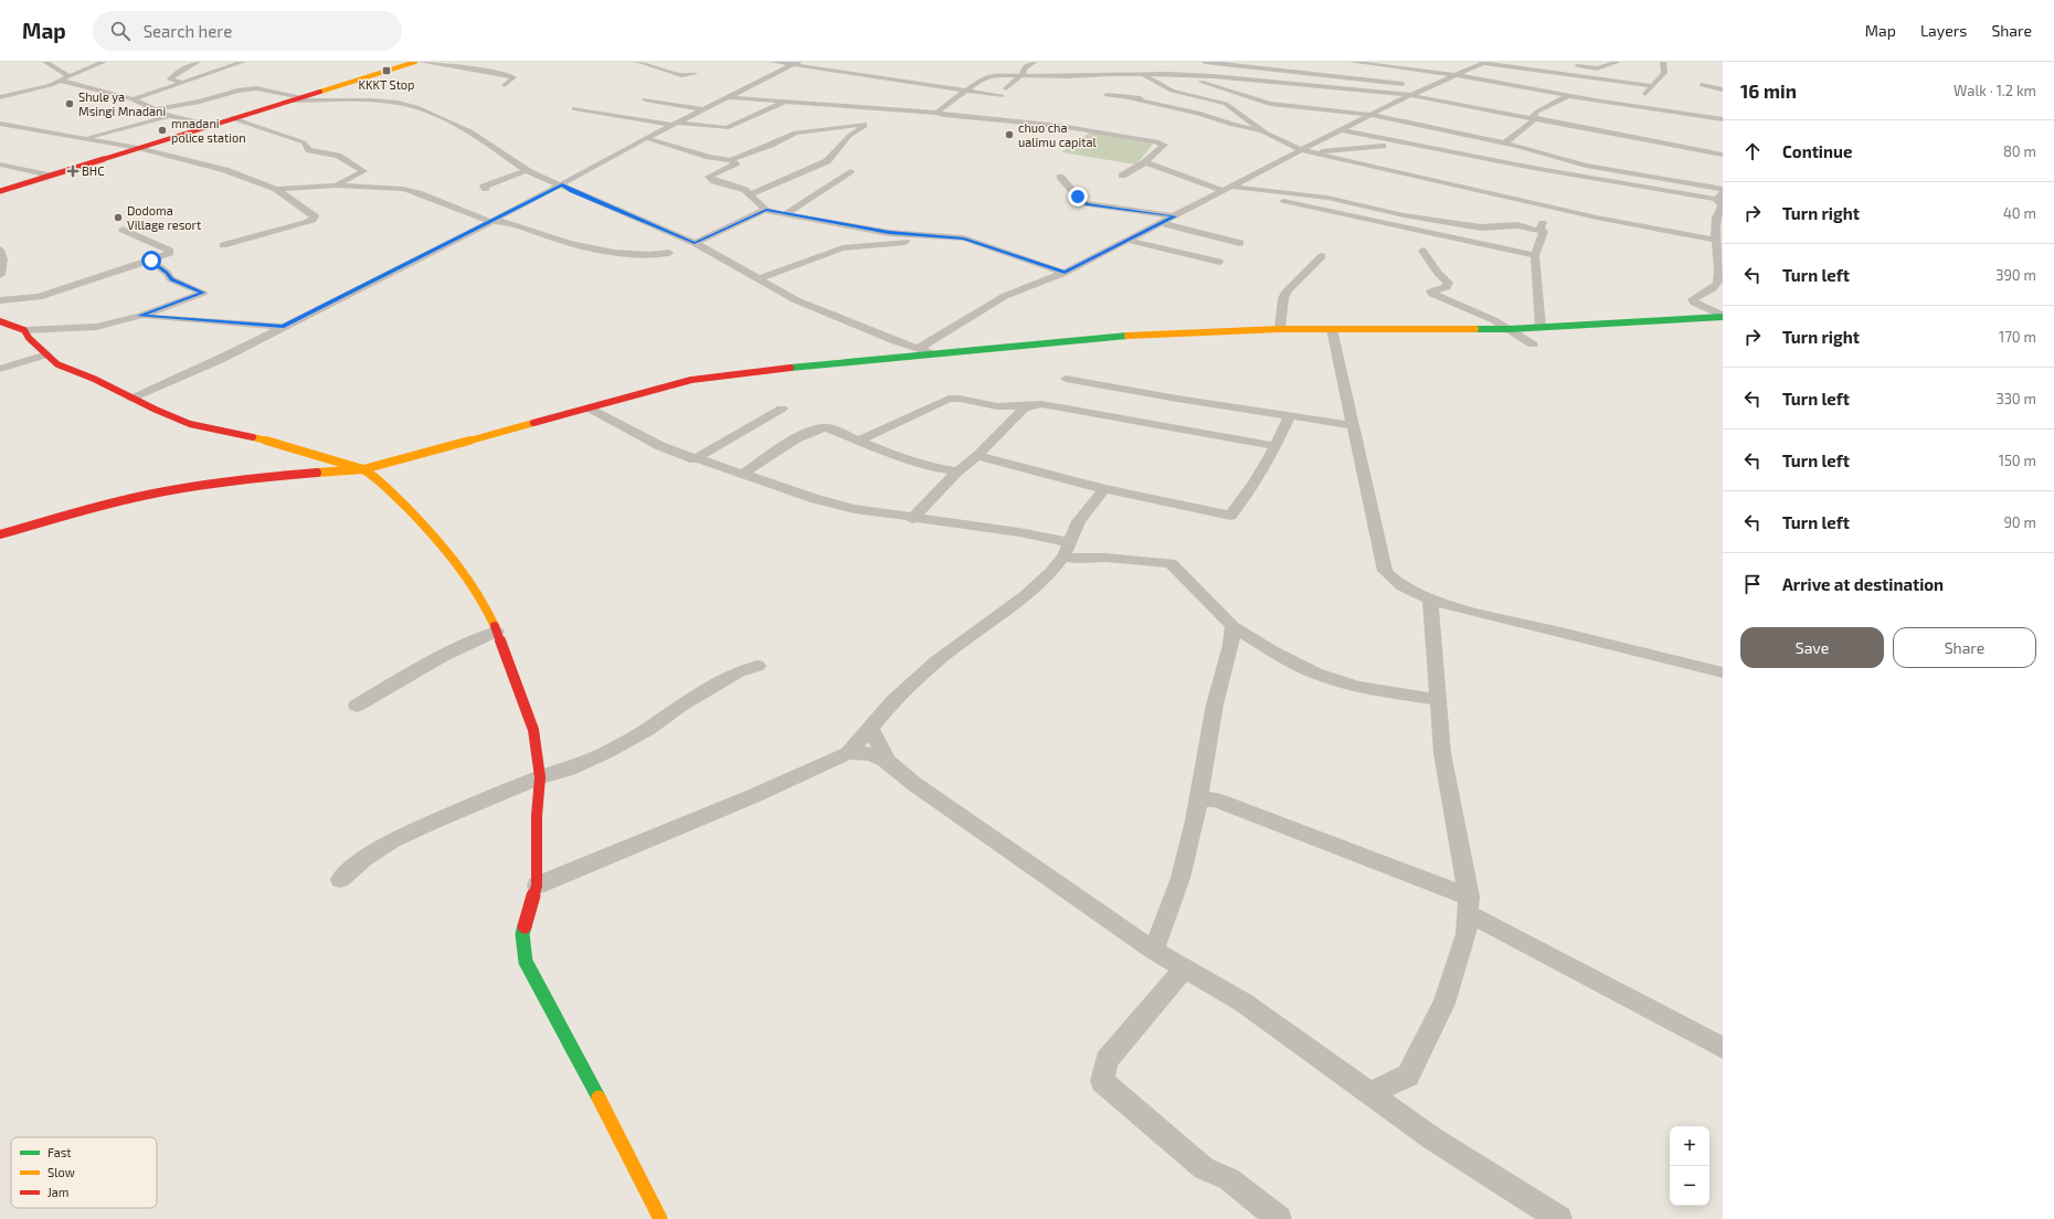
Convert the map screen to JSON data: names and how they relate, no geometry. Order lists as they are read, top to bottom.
{
  "places": {
    "transit": ["KKKT Stop"],
    "other": [
      "Shule ya Msingi Mnadani",
      "mnadani police station",
      "chuo cha ualimu capital",
      "Dodoma Village resort"
    ],
    "health": ["BHC"]
  },
  "legend": ["Fast", "Slow", "Jam"],
  "page": {
    "header": "Map",
    "search": "Search here",
    "nav": ["Map", "Layers", "Share"],
    "heading": ["16 min", "Walk · 1.2 km"],
    "list": [
      ["Continue", "80 m"],
      ["Turn right", "40 m"],
      ["Turn left", "390 m"],
      ["Turn right", "170 m"],
      ["Turn left", "330 m"],
      ["Turn left", "150 m"],
      ["Turn left", "90 m"],
      "Arrive at destination"
    ],
    "buttons": ["Save", "Share"],
    "map_buttons": ["+", "−"]
  }
}
